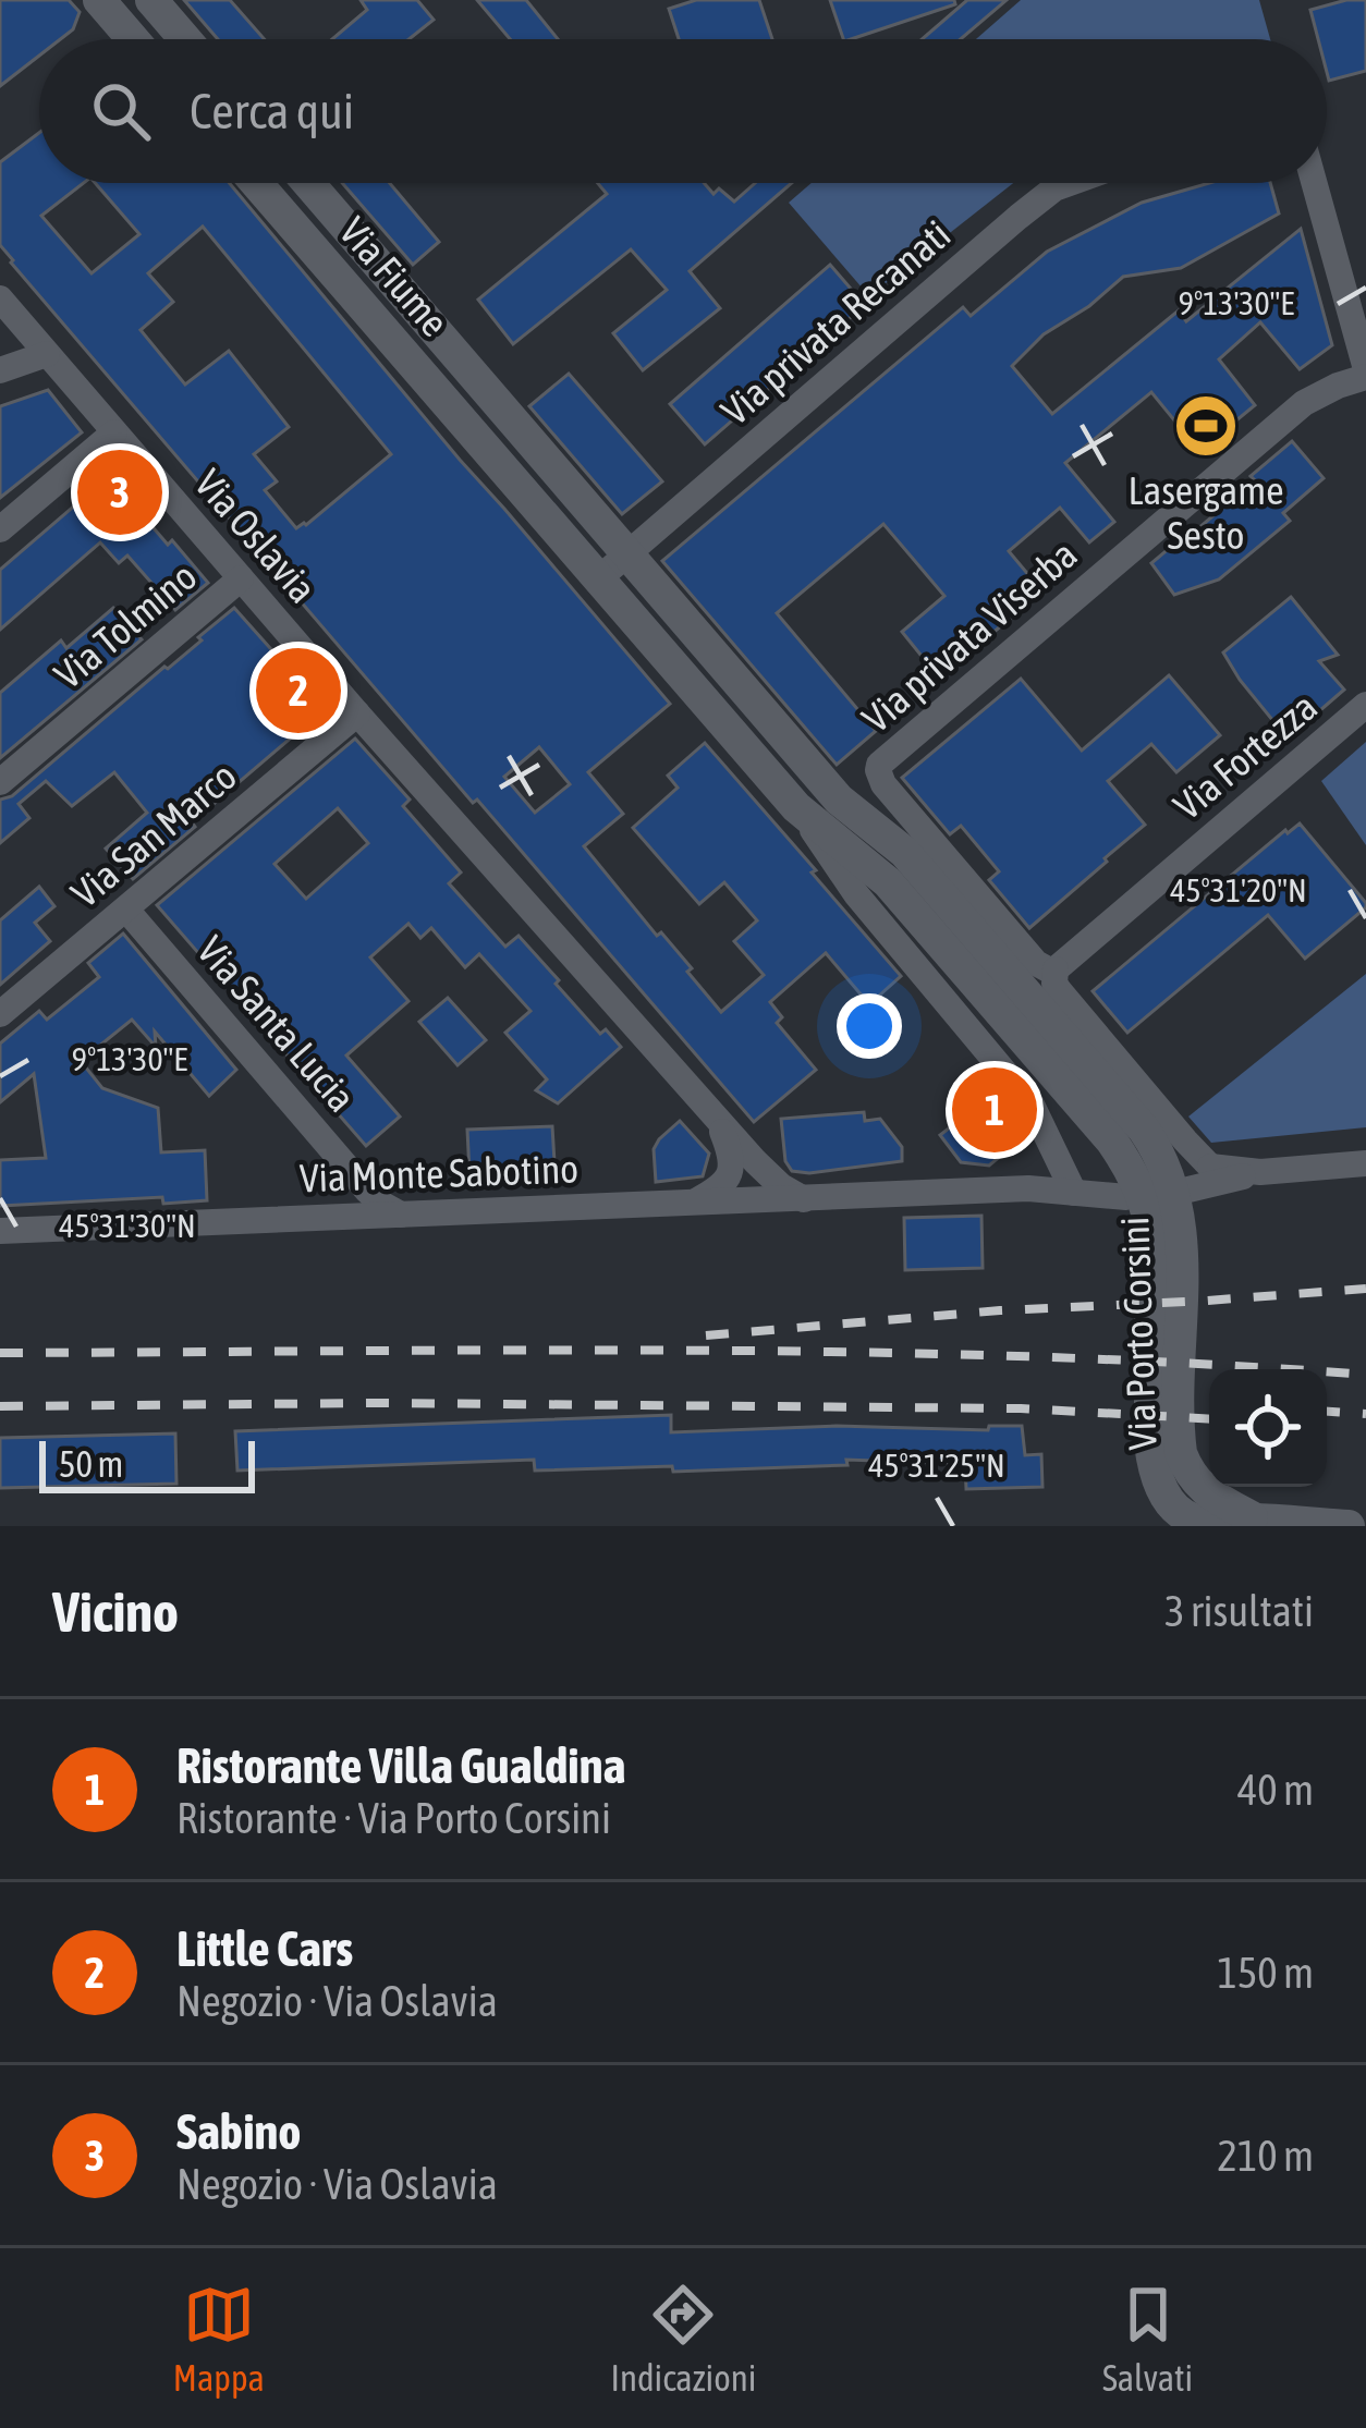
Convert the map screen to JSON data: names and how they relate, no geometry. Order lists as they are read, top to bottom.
{
  "streets": {
    "street": [
      "Via Fiume",
      "Via privata Recanati",
      "Via Oslavia",
      "Via Tolmino",
      "Via privata Viserba",
      "Via Fortezza",
      "Via San Marco",
      "Via Santa Lucia",
      "Via Monte Sabotino",
      "Via Porto Corsini"
    ]
  },
  "crossings": [
    ["Via Fiume", "Via Porto Corsini"],
    ["Via privata Recanati", "Via Porto Corsini"],
    ["Via Oslavia", "Via Tolmino"],
    ["Via Oslavia", "Via San Marco"],
    ["Via Oslavia", "Via Monte Sabotino"],
    ["Via privata Viserba", "Via Fortezza"],
    ["Via San Marco", "Via Santa Lucia"],
    ["Via Santa Lucia", "Via Monte Sabotino"],
    ["Via Monte Sabotino", "Via Porto Corsini"]
  ],
  "places": {
    "sports": ["Lasergame Sesto"]
  },
  "scale_bar": "50 m",
  "page": {
    "search": "Cerca qui",
    "pins": ["3", "2", "1"],
    "scale": "50 m",
    "heading": ["Vicino", "3 risultati"],
    "list": [
      {
        "mark": "1",
        "name": "Ristorante Villa Gualdina",
        "note": "Ristorante · Via Porto Corsini",
        "value": "40 m"
      },
      {
        "mark": "2",
        "name": "Little Cars",
        "note": "Negozio · Via Oslavia",
        "value": "150 m"
      },
      {
        "mark": "3",
        "name": "Sabino",
        "note": "Negozio · Via Oslavia",
        "value": "210 m"
      }
    ],
    "nav": ["Mappa", "Indicazioni", "Salvati"]
  },
  "coordinates": [
    "9°13'30\"E",
    "45°31'20\"N",
    "45°31'30\"N",
    "45°31'25\"N"
  ]
}
